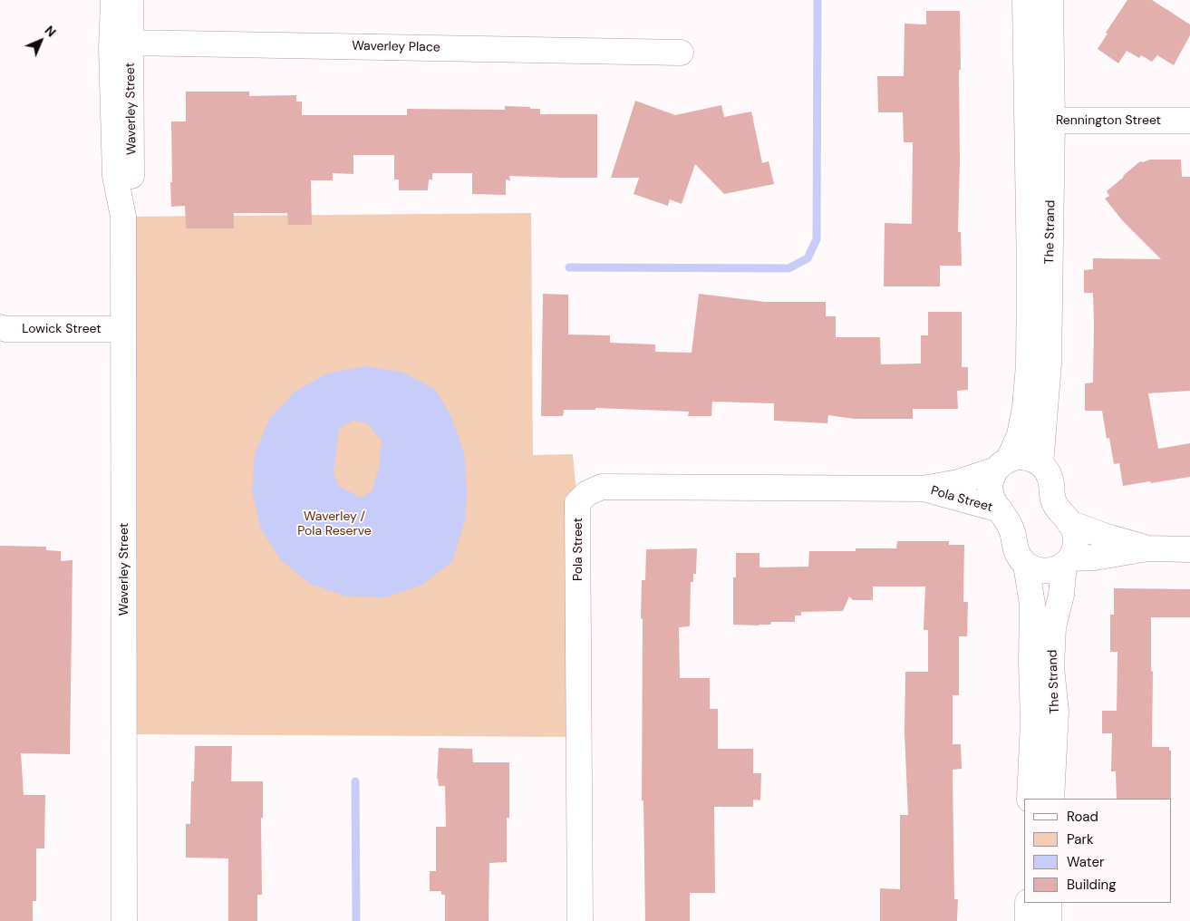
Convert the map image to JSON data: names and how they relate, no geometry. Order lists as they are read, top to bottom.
{
  "streets": {
    "street": [
      "Waverley Place",
      "Waverley Street",
      "Rennington Street",
      "The Strand",
      "Lowick Street",
      "Pola Street"
    ]
  },
  "crossings": [
    ["Waverley Place", "Waverley Street"],
    ["Waverley Street", "Lowick Street"],
    ["Rennington Street", "The Strand"],
    ["The Strand", "Pola Street"]
  ],
  "parks": ["Waverley / Pola Reserve"],
  "legend": [
    "Road",
    "Park",
    "Water",
    "Building"
  ],
  "north": "top right"
}
